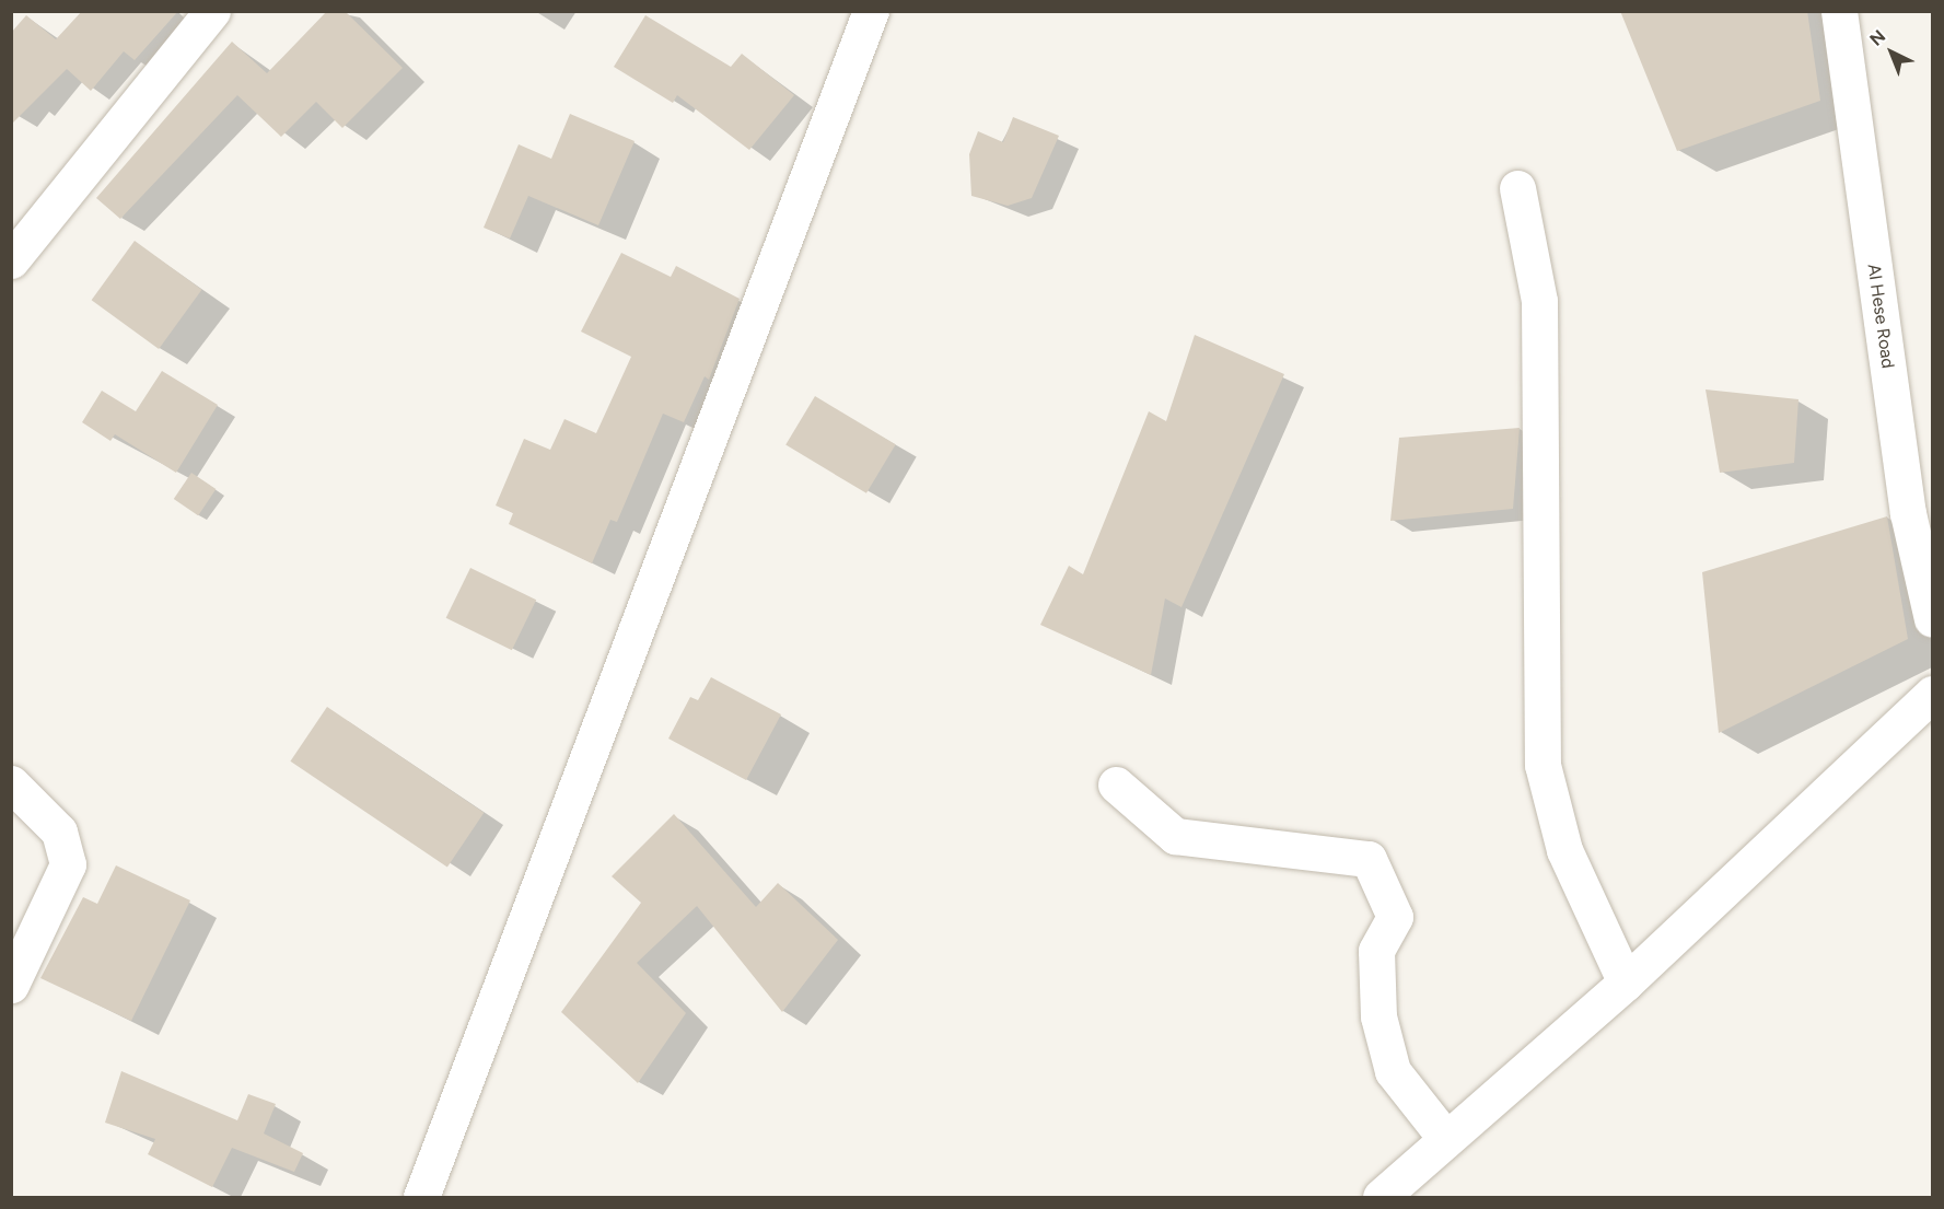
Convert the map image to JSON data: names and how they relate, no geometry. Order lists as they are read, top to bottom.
{
  "streets": {
    "street": ["Al Hese Road"]
  },
  "north": "top left"
}
